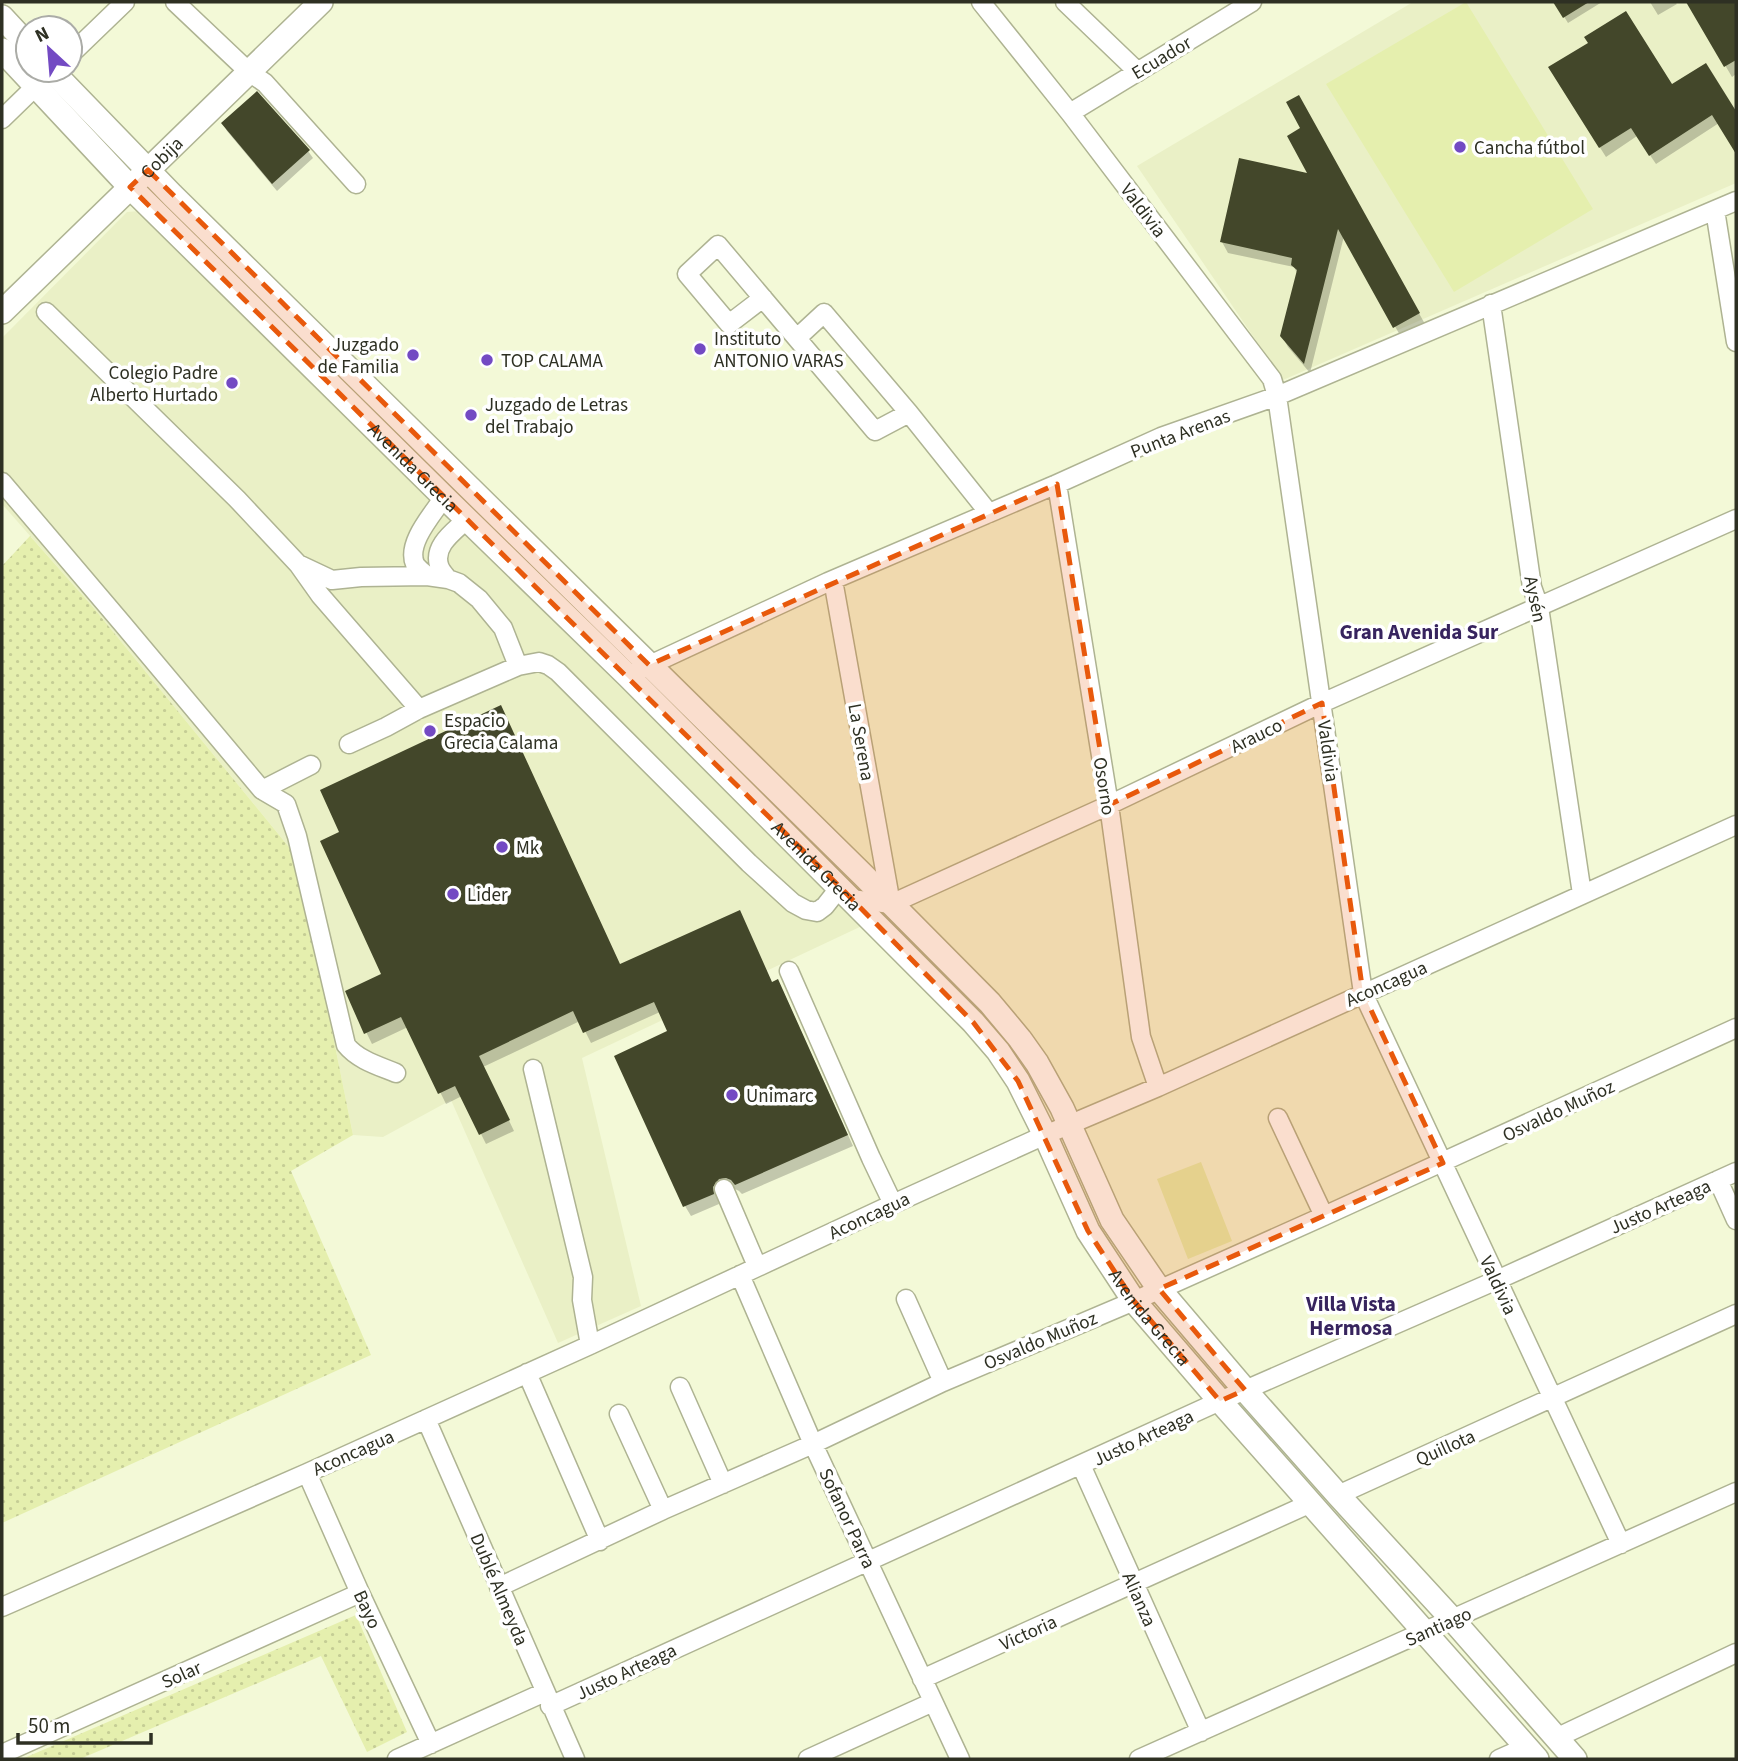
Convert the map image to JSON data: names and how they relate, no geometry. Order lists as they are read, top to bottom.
{
  "streets": {
    "main road": ["Cobija", "Avenida Grecia"],
    "street": [
      "Ecuador",
      "Valdivia",
      "Punta Arenas",
      "Aysén",
      "Arauco",
      "La Serena",
      "Osorno",
      "Aconcagua",
      "Osvaldo Muñoz",
      "Justo Arteaga",
      "Quillota",
      "Sofanor Parra",
      "Dublé Almeyda",
      "Alianza",
      "Bayo",
      "Santiago",
      "Victoria",
      "Solar"
    ]
  },
  "crossings": [
    ["Ecuador", "Valdivia"],
    ["Cobija", "Avenida Grecia"],
    ["Valdivia", "Punta Arenas"],
    ["Valdivia", "Arauco"],
    ["Valdivia", "Aconcagua"],
    ["Valdivia", "Osvaldo Muñoz"],
    ["Valdivia", "Justo Arteaga"],
    ["Valdivia", "Quillota"],
    ["Valdivia", "Santiago"],
    ["Punta Arenas", "Avenida Grecia"],
    ["Punta Arenas", "Aysén"],
    ["Punta Arenas", "La Serena"],
    ["Punta Arenas", "Osorno"],
    ["Avenida Grecia", "Arauco"],
    ["Avenida Grecia", "La Serena"],
    ["Avenida Grecia", "Aconcagua"],
    ["Avenida Grecia", "Osvaldo Muñoz"],
    ["Avenida Grecia", "Justo Arteaga"],
    ["Avenida Grecia", "Quillota"],
    ["Avenida Grecia", "Santiago"],
    ["Avenida Grecia", "Victoria"],
    ["Aysén", "Arauco"],
    ["Aysén", "Aconcagua"],
    ["Arauco", "La Serena"],
    ["Arauco", "Osorno"],
    ["Osorno", "Aconcagua"],
    ["Aconcagua", "Sofanor Parra"],
    ["Aconcagua", "Dublé Almeyda"],
    ["Aconcagua", "Bayo"],
    ["Osvaldo Muñoz", "Sofanor Parra"],
    ["Osvaldo Muñoz", "Dublé Almeyda"],
    ["Justo Arteaga", "Sofanor Parra"],
    ["Justo Arteaga", "Dublé Almeyda"],
    ["Justo Arteaga", "Alianza"],
    ["Justo Arteaga", "Bayo"],
    ["Sofanor Parra", "Victoria"],
    ["Alianza", "Santiago"],
    ["Alianza", "Victoria"],
    ["Bayo", "Solar"]
  ],
  "districts": ["Gran Avenida Sur", "Villa Vista Hermosa"],
  "places": [
    "Cancha fútbol",
    "Instituto ANTONIO VARAS",
    "Juzgado de Familia",
    "TOP CALAMA",
    "Colegio Padre Alberto Hurtado",
    "Juzgado de Letras del Trabajo",
    "Espacio Grecia Calama",
    "Mk",
    "Lider",
    "Unimarc"
  ],
  "scale_bar": "50 m",
  "north": "top left"
}
